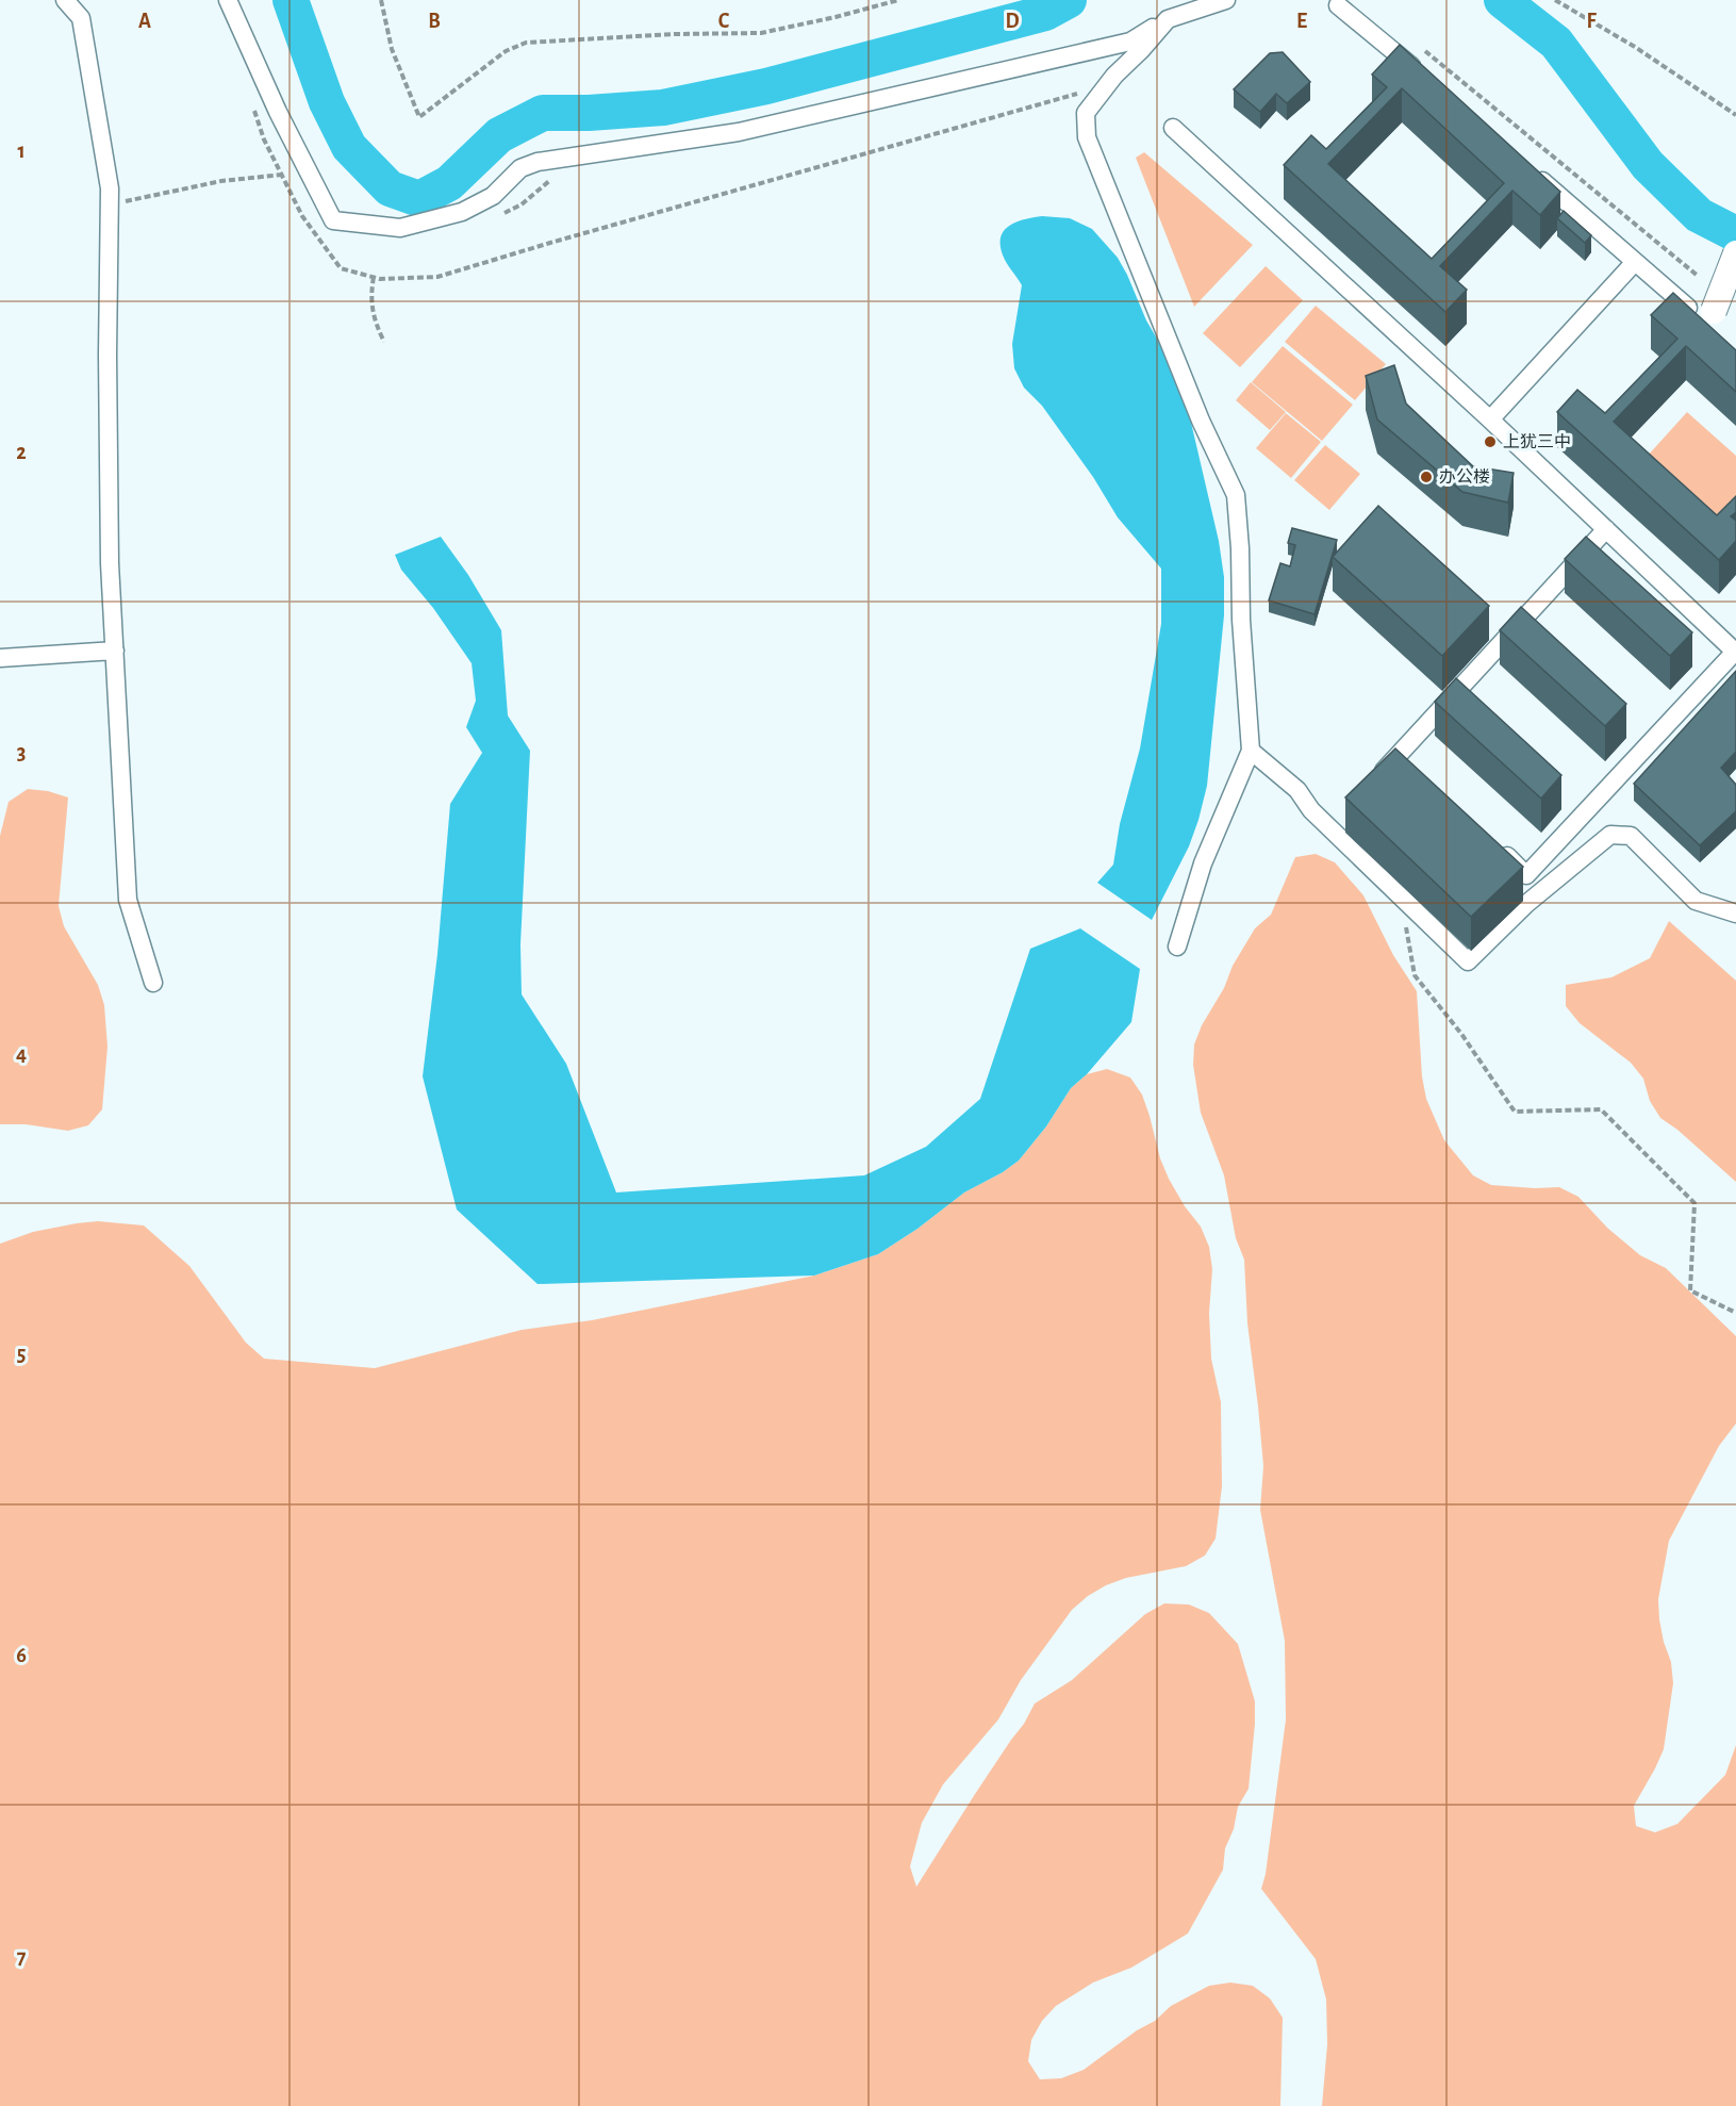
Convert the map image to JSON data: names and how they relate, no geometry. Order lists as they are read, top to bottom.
{
  "places": ["上犹三中", "办公楼"],
  "grid": {
    "columns": [
      "A",
      "B",
      "C",
      "D",
      "E",
      "F"
    ],
    "rows": [
      "1",
      "2",
      "3",
      "4",
      "5",
      "6",
      "7"
    ]
  }
}
